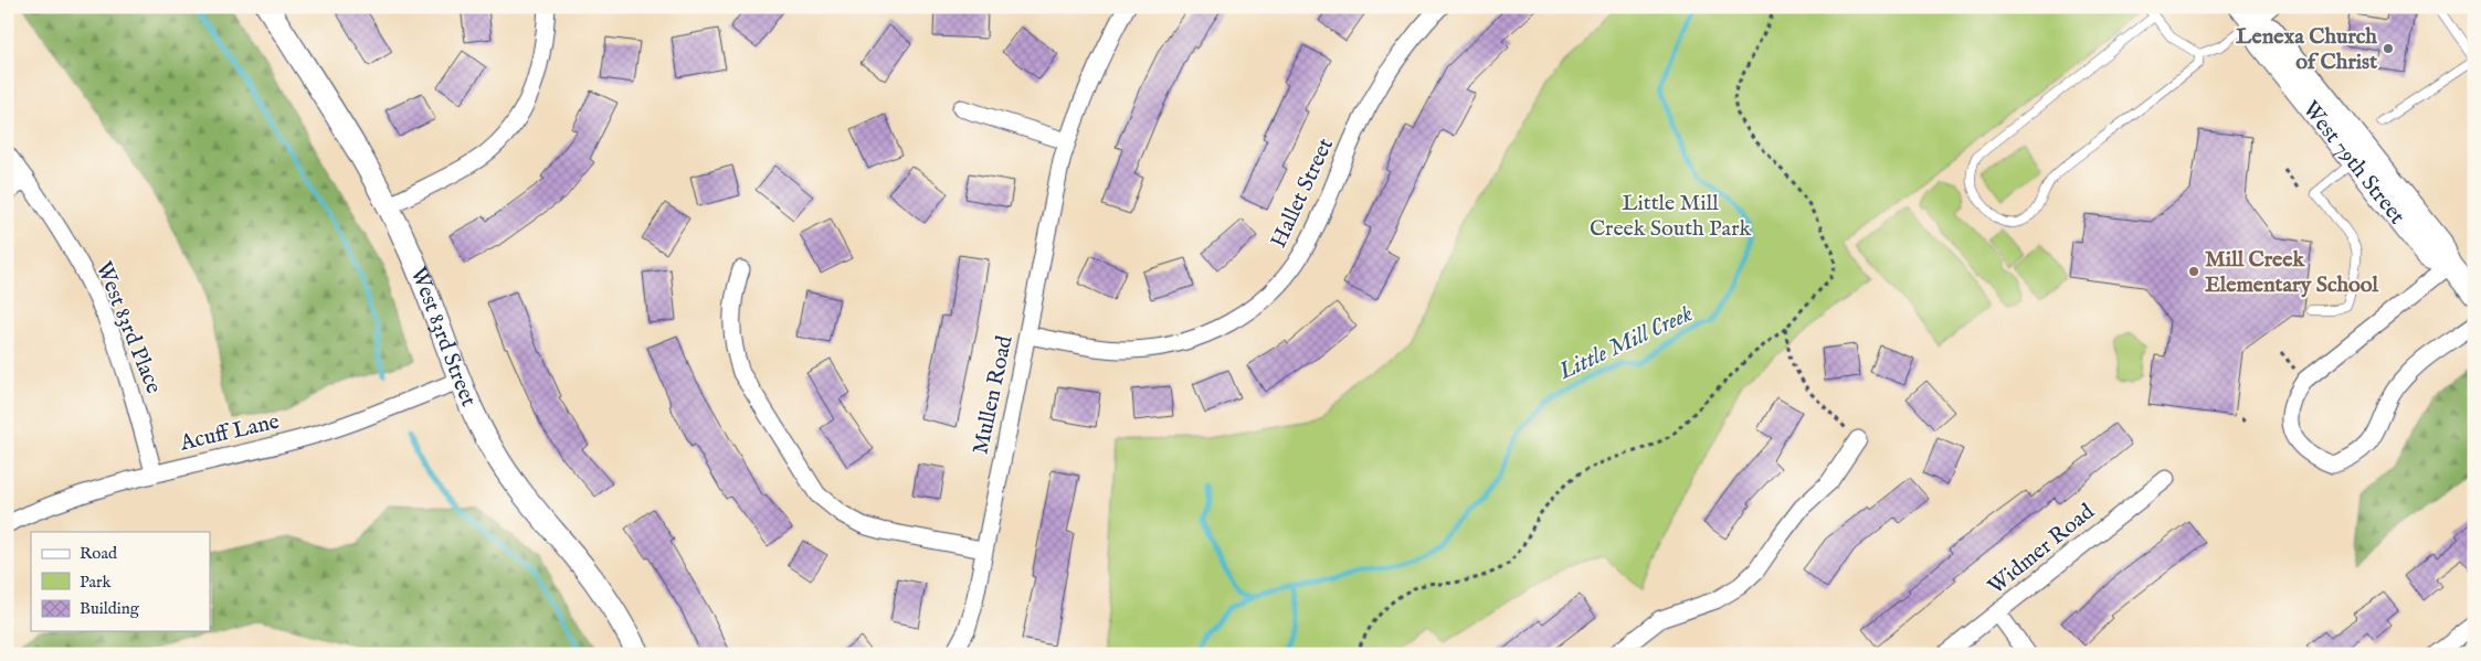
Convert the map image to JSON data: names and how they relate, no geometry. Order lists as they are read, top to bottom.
{
  "streets": {
    "street": [
      "West 79th Street",
      "Hallet Street",
      "West 83rd Place",
      "West 83rd Street",
      "Mullen Road",
      "Acuff Lane",
      "Widmer Road"
    ]
  },
  "crossings": [
    ["Hallet Street", "Mullen Road"],
    ["West 83rd Place", "Acuff Lane"],
    ["West 83rd Street", "Acuff Lane"]
  ],
  "water": ["Little Mill Creek"],
  "parks": ["Little Mill Creek South Park"],
  "places": ["Lenexa Church of Christ", "Mill Creek Elementary School"],
  "legend": ["Road", "Park", "Building"]
}
